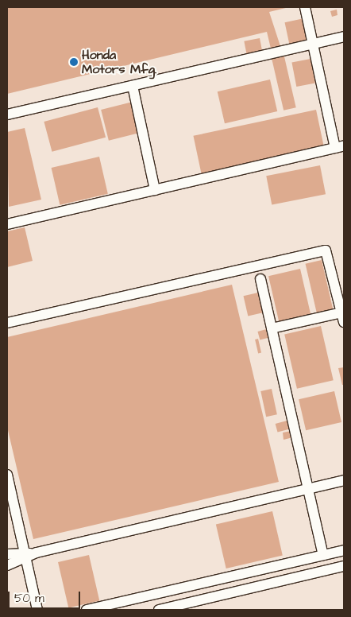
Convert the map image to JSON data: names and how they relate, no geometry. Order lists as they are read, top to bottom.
{
  "places": ["Honda Motors Mfg."],
  "scale_bar": "50 m"
}
